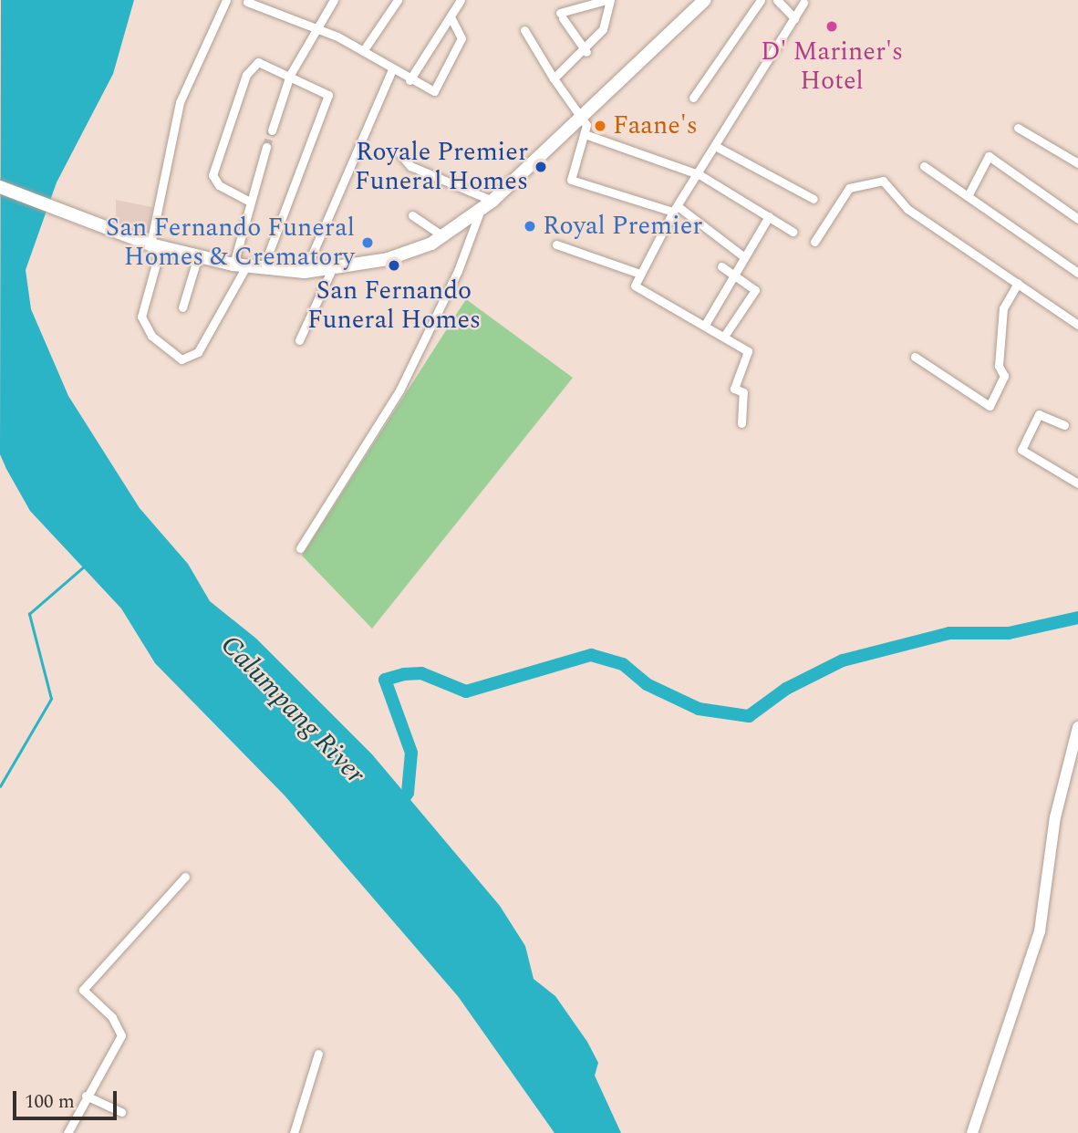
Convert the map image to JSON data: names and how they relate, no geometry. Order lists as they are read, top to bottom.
{
  "water": ["Calumpang River"],
  "places": [
    "D' Mariner's Hotel",
    "Faane's",
    "Royale Premier Funeral Homes",
    "Royal Premier",
    "San Fernando Funeral Homes & Crematory",
    "San Fernando Funeral Homes"
  ],
  "scale_bar": "100 m"
}
